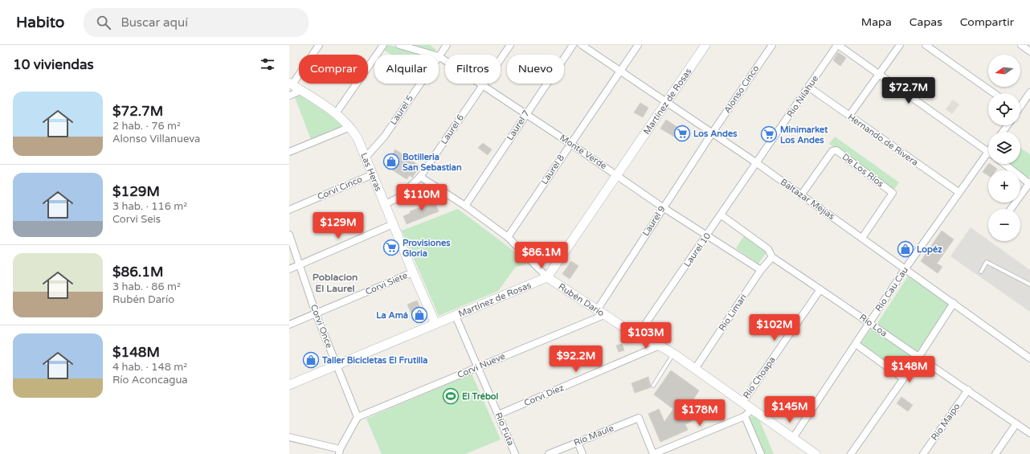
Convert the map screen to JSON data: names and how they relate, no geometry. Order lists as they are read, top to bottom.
{
  "streets": {
    "street": [
      "Alonso Cinco",
      "Río Nilahue",
      "Martínez de Rosas",
      "Laurel 5",
      "Laurel 7",
      "Laurel 6",
      "Hernando de Rivera",
      "Monte Verde",
      "Laurel 8",
      "De Los Ríos",
      "Las Heras",
      "Corvi Cinco",
      "Baltazar Mejías",
      "Laurel 9",
      "Laurel 10",
      "Corvi Siete",
      "Río Cau Cau",
      "Rubén Darío",
      "Río Limarí",
      "Río Loa",
      "Corvi Once",
      "Corvi Nueve",
      "Río Choapa",
      "Corvi Diez",
      "Río Maipo",
      "Río Futa",
      "Río Maule"
    ]
  },
  "crossings": [
    ["Alonso Cinco", "Baltazar Mejías"],
    ["Alonso Cinco", "Laurel 9"],
    ["Río Nilahue", "Hernando de Rivera"],
    ["Río Nilahue", "Baltazar Mejías"],
    ["Río Nilahue", "Laurel 10"],
    ["Martínez de Rosas", "Monte Verde"],
    ["Martínez de Rosas", "Las Heras"],
    ["Martínez de Rosas", "Baltazar Mejías"],
    ["Martínez de Rosas", "Rubén Darío"],
    ["Martínez de Rosas", "Corvi Once"],
    ["Martínez de Rosas", "Río Futa"],
    ["Laurel 5", "Monte Verde"],
    ["Laurel 5", "Las Heras"],
    ["Laurel 7", "Monte Verde"],
    ["Laurel 7", "Rubén Darío"],
    ["Laurel 6", "Monte Verde"],
    ["Laurel 6", "Las Heras"],
    ["Laurel 6", "Rubén Darío"],
    ["Hernando de Rivera", "Río Cau Cau"],
    ["Monte Verde", "Laurel 8"],
    ["Monte Verde", "Laurel 9"],
    ["Monte Verde", "Laurel 10"],
    ["Monte Verde", "Río Limarí"],
    ["Laurel 8", "Baltazar Mejías"],
    ["Laurel 8", "Rubén Darío"],
    ["De Los Ríos", "Baltazar Mejías"],
    ["Las Heras", "Corvi Cinco"],
    ["Las Heras", "Corvi Siete"],
    ["Baltazar Mejías", "Laurel 9"],
    ["Baltazar Mejías", "Laurel 10"],
    ["Baltazar Mejías", "Río Cau Cau"],
    ["Laurel 9", "Rubén Darío"],
    ["Laurel 9", "Corvi Nueve"],
    ["Laurel 10", "Rubén Darío"],
    ["Laurel 10", "Río Loa"],
    ["Corvi Siete", "Corvi Once"],
    ["Río Cau Cau", "Rubén Darío"],
    ["Río Cau Cau", "Río Loa"],
    ["Rubén Darío", "Río Limarí"],
    ["Rubén Darío", "Corvi Nueve"],
    ["Rubén Darío", "Río Choapa"],
    ["Rubén Darío", "Corvi Diez"],
    ["Río Limarí", "Río Loa"],
    ["Río Loa", "Río Choapa"],
    ["Río Loa", "Río Maipo"],
    ["Corvi Once", "Corvi Nueve"],
    ["Corvi Nueve", "Río Futa"],
    ["Corvi Diez", "Río Futa"]
  ],
  "districts": ["Poblacion El Laurel"],
  "places": {
    "supermarket": ["Los Andes", "Minimarket Los Andes", "Provisiones Gloria"],
    "shop": [
      "Botilleria San Sebastian",
      "Lopéz",
      "La Amá",
      "Taller Bicicletas El Frutilla"
    ],
    "sports": ["El Trébol"]
  },
  "north": "left",
  "page": {
    "header": "Habito",
    "search": "Buscar aquí",
    "nav": ["Mapa", "Capas", "Compartir"],
    "heading": "10 viviendas",
    "map_buttons": ["+", "−"],
    "chip": [
      "Comprar",
      "Alquilar",
      "Filtros",
      "Nuevo"
    ],
    "price": [
      "$72.7M",
      "$110M",
      "$129M",
      "$86.1M",
      "$102M",
      "$103M",
      "$92.2M",
      "$148M",
      "$145M",
      "$178M"
    ],
    "list": [
      {
        "name": "$72.7M",
        "note": "2 hab. · 76 m² · Alonso Villanueva"
      },
      {
        "name": "$129M",
        "note": "3 hab. · 116 m² · Corvi Seis"
      },
      {
        "name": "$86.1M",
        "note": "3 hab. · 86 m² · Rubén Darío"
      },
      {
        "name": "$148M",
        "note": "4 hab. · 148 m² · Río Aconcagua"
      }
    ]
  }
}
